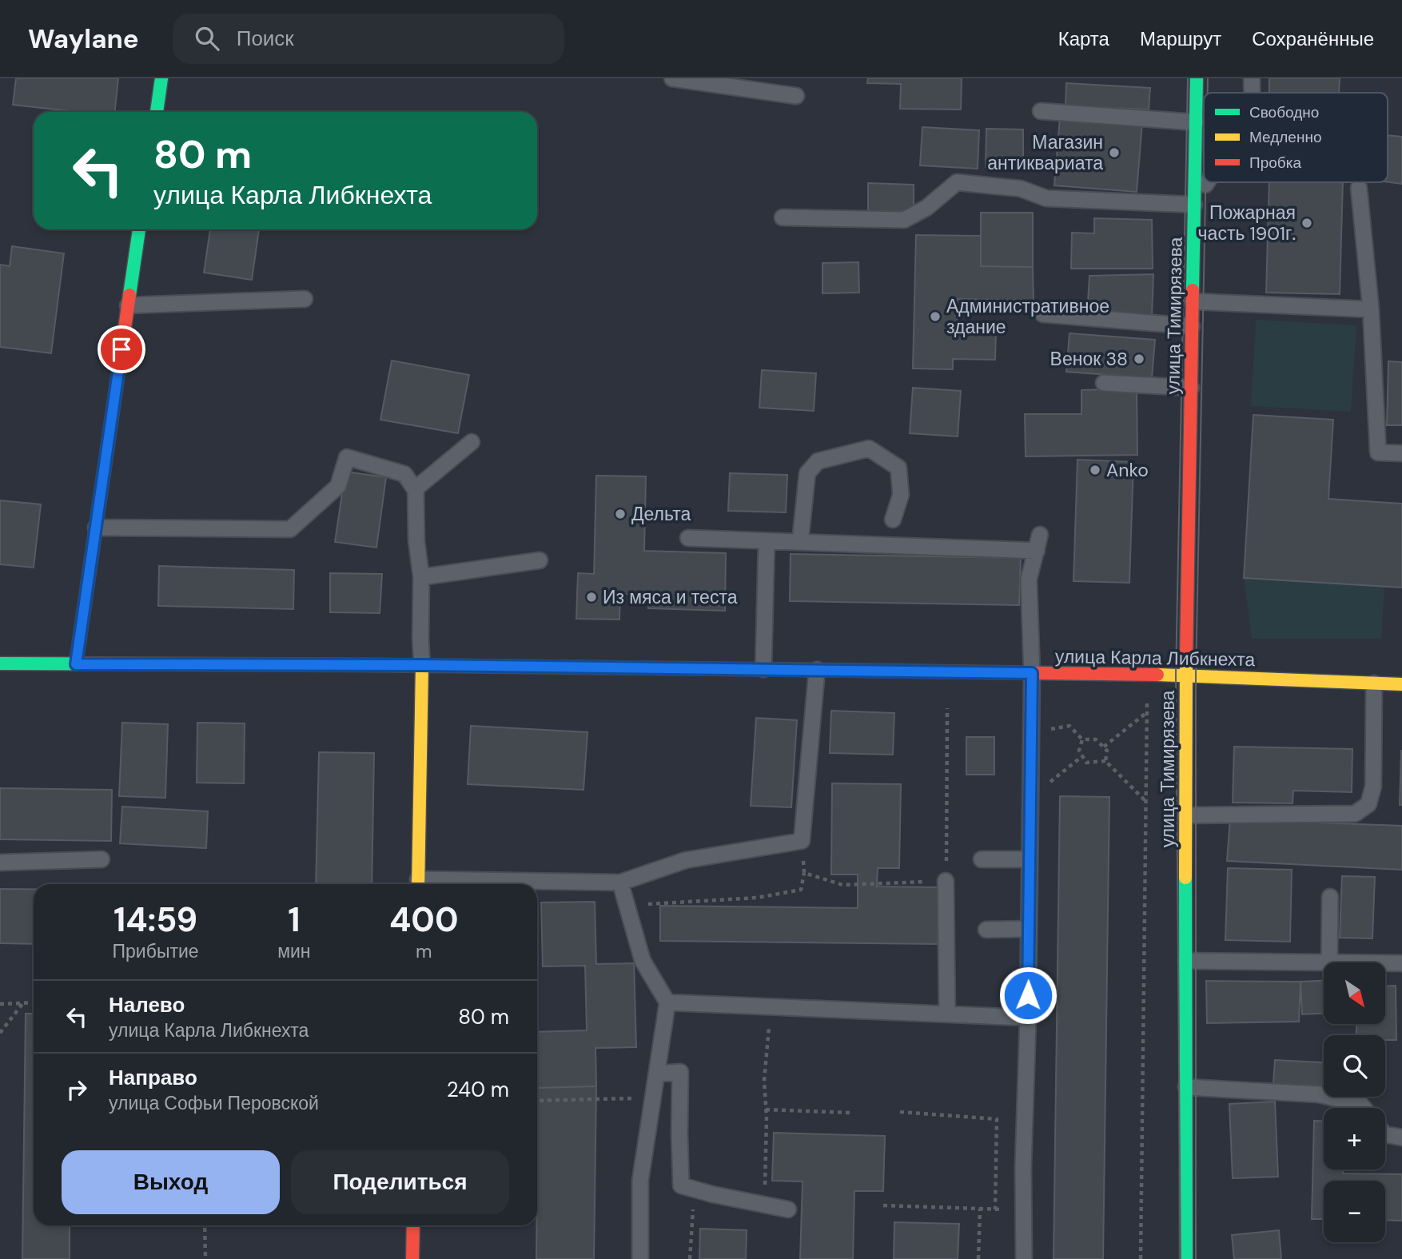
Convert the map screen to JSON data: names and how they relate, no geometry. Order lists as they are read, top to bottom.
{
  "streets": {
    "street": ["улица Тимирязева", "улица Карла Либкнехта"]
  },
  "crossings": [
    ["улица Тимирязева", "улица Карла Либкнехта"]
  ],
  "places": [
    "Магазин антиквариата",
    "Пожарная часть 1901г.",
    "Административное здание",
    "Венок 38",
    "Anko",
    "Дельта",
    "Из мяса и теста"
  ],
  "legend": ["Свободно", "Медленно", "Пробка"],
  "north": "bottom right",
  "page": {
    "header": "Waylane",
    "search": "Поиск",
    "nav": ["Карта", "Маршрут", "Сохранённые"],
    "turn": ["80 m", "улица Карла Либкнехта"],
    "eta": [
      "14:59",
      "Прибытие",
      "1",
      "мин",
      "400",
      "m"
    ],
    "map_buttons": ["+", "−"],
    "list": [
      {
        "name": "Налево",
        "note": "улица Карла Либкнехта",
        "value": "80 m"
      },
      {
        "name": "Направо",
        "note": "улица Софьи Перовской",
        "value": "240 m"
      }
    ],
    "buttons": ["Выход", "Поделиться"]
  }
}
